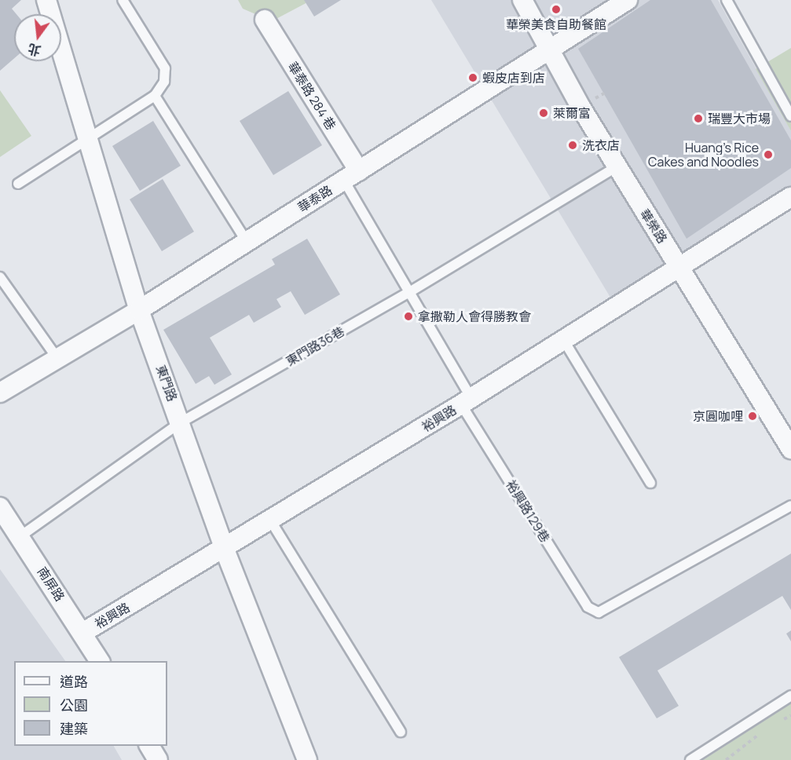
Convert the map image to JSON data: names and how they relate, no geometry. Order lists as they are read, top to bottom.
{
  "streets": {
    "street": [
      "華泰路 284 巷",
      "華泰路",
      "華榮路",
      "東門路",
      "裕興路",
      "南屏路"
    ],
    "lane": ["東門路36巷", "裕興路129巷"]
  },
  "crossings": [
    ["華泰路 284 巷", "華泰路"],
    ["華泰路 284 巷", "裕興路129巷"],
    ["華泰路", "華榮路"],
    ["華泰路", "東門路"],
    ["華泰路", "裕興路129巷"],
    ["華榮路", "東門路36巷"],
    ["華榮路", "裕興路"],
    ["東門路36巷", "東門路"],
    ["東門路36巷", "裕興路129巷"],
    ["東門路36巷", "南屏路"],
    ["東門路", "裕興路"],
    ["裕興路", "裕興路129巷"],
    ["裕興路", "南屏路"]
  ],
  "places": [
    "華榮美食自助餐館",
    "蝦皮店到店",
    "萊爾富",
    "瑞豐大市場",
    "洗衣店",
    "Huang's Rice Cakes and Noodles",
    "拿撒勒人會得勝教會",
    "京圓咖哩"
  ],
  "legend": ["道路", "公園", "建築"],
  "north": "bottom"
}
